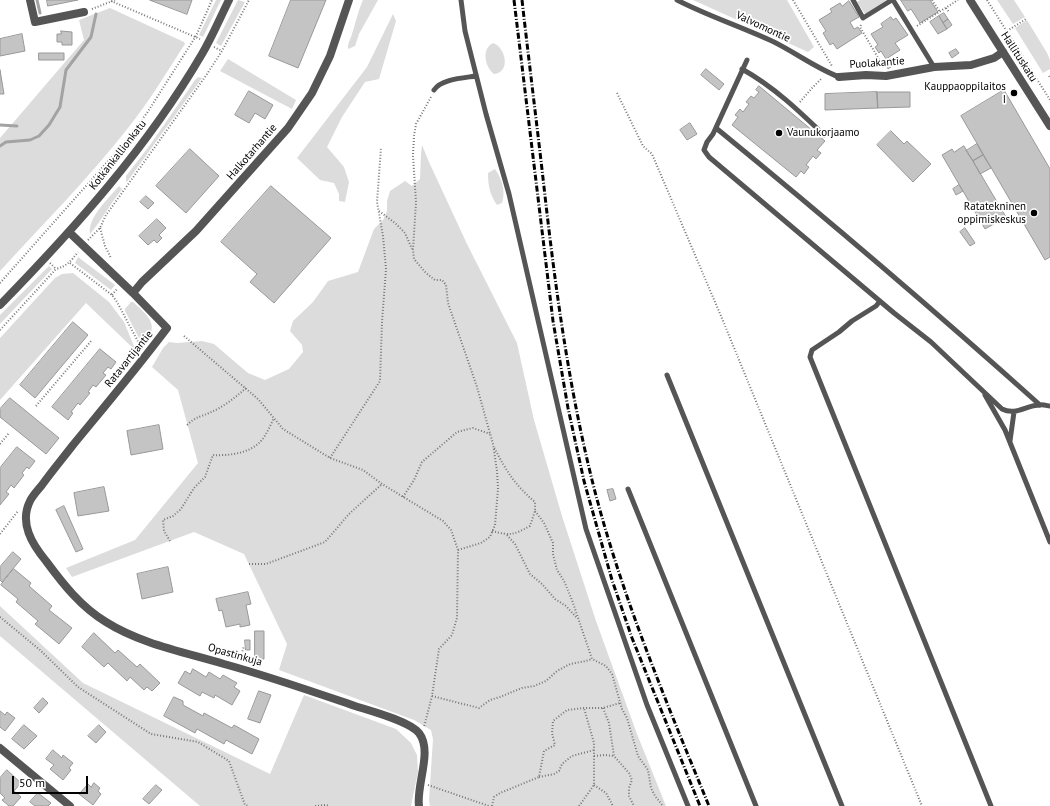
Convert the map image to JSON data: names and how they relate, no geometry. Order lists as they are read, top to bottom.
{
  "streets": {
    "street": [
      "Hallituskatu",
      "Puolakantie",
      "Halkotarhantie",
      "Kotkankallionkatu",
      "Ratavartijantie",
      "Opastinkuja"
    ],
    "lane": ["Valvomontie"]
  },
  "crossings": [
    ["Valvomontie", "Puolakantie"],
    ["Hallituskatu", "Puolakantie"],
    ["Halkotarhantie", "Ratavartijantie"],
    ["Kotkankallionkatu", "Ratavartijantie"],
    ["Ratavartijantie", "Opastinkuja"]
  ],
  "places": ["Kauppaoppilaitos I", "Vaunukorjaamo", "Ratatekninen oppimiskeskus"],
  "scale_bar": "50 m"
}
